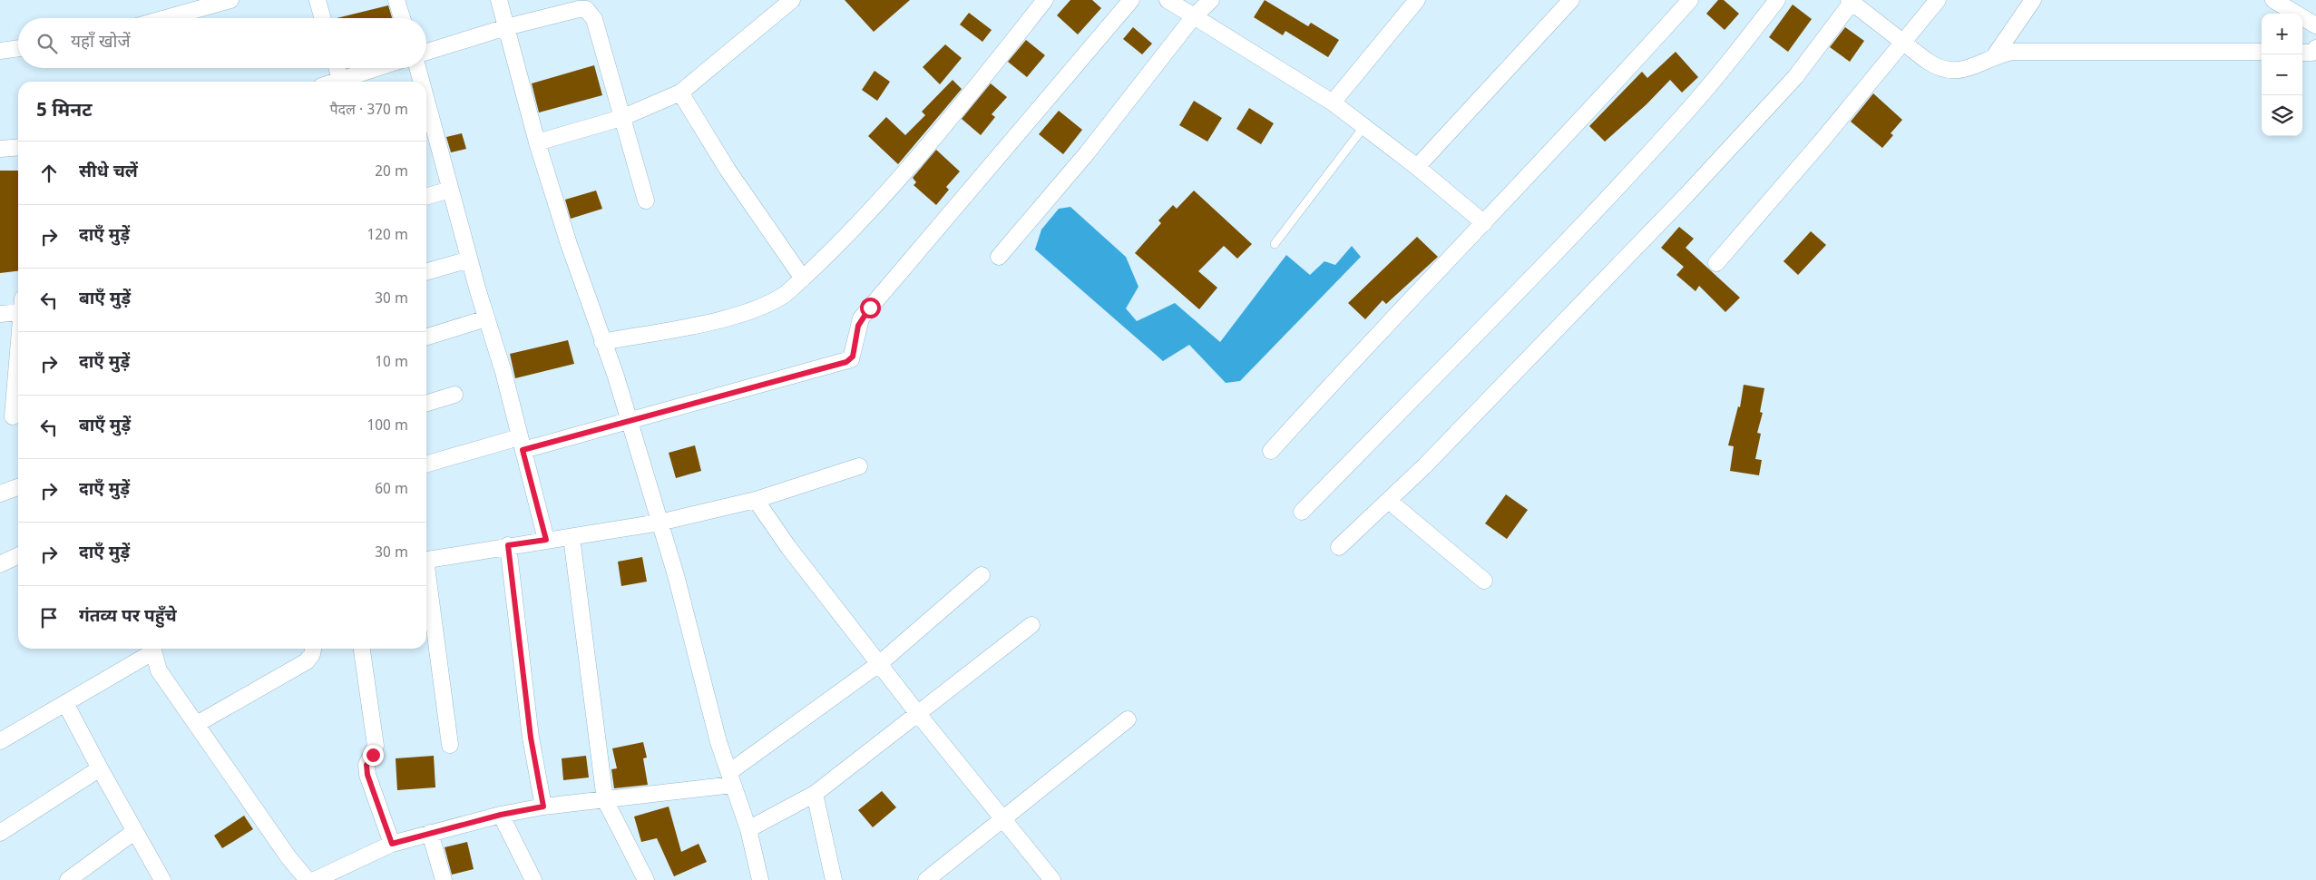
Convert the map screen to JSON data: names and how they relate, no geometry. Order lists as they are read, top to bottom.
{
  "page": {
    "map_buttons": ["+", "−"],
    "search": "यहाँ खोजें",
    "heading": ["5 मिनट", "पैदल · 370 m"],
    "list": [
      ["सीधे चलें", "20 m"],
      ["दाएँ मुड़ें", "120 m"],
      ["बाएँ मुड़ें", "30 m"],
      ["दाएँ मुड़ें", "10 m"],
      ["बाएँ मुड़ें", "100 m"],
      ["दाएँ मुड़ें", "60 m"],
      ["दाएँ मुड़ें", "30 m"],
      "गंतव्य पर पहुँचे"
    ]
  }
}
